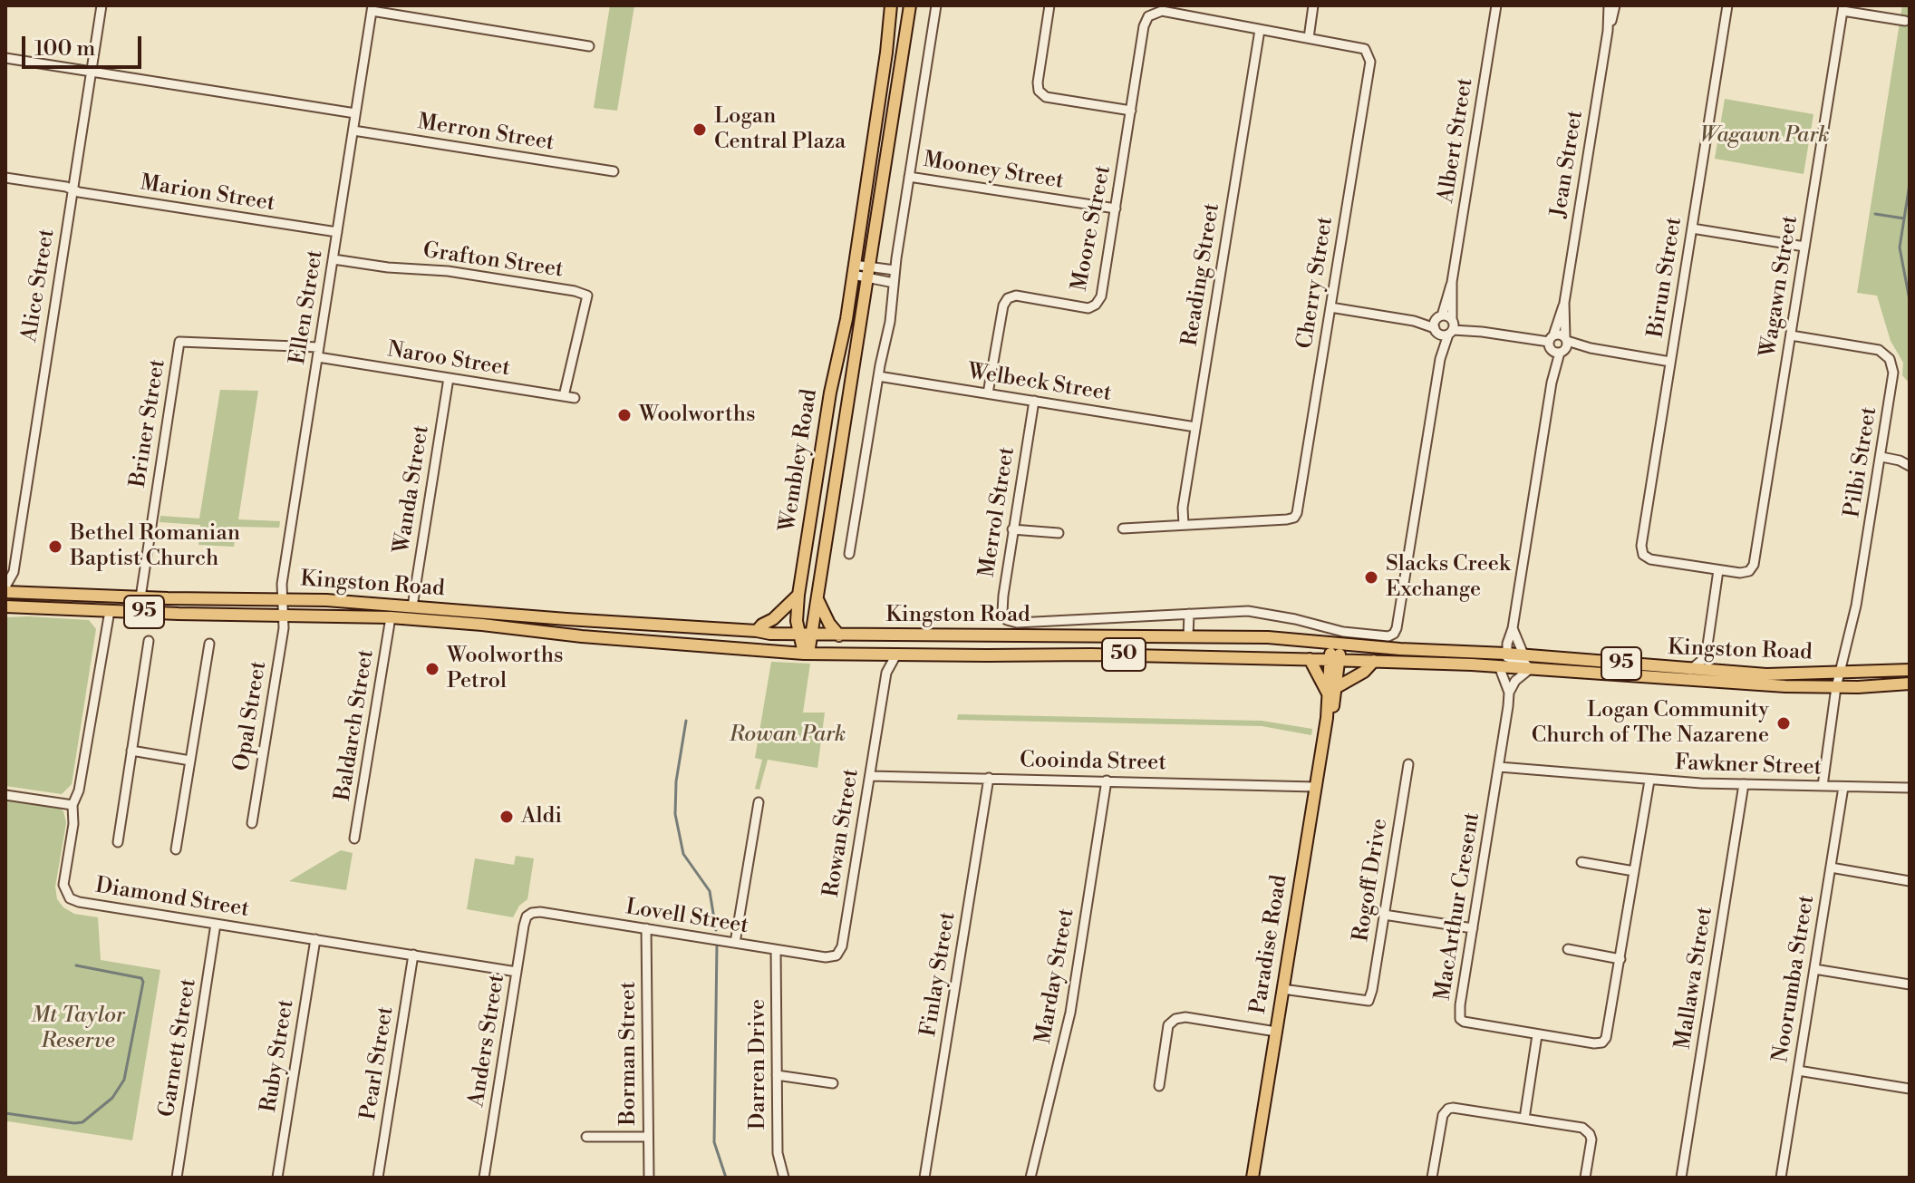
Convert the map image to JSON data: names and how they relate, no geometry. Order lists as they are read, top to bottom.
{
  "streets": {
    "main road": [
      "Wembley Road",
      "Kingston Road",
      "95",
      "50",
      "Paradise Road"
    ],
    "street": [
      "Merron Street",
      "Albert Street",
      "Jean Street",
      "Mooney Street",
      "Marion Street",
      "Moore Street",
      "Grafton Street",
      "Reading Street",
      "Birun Street",
      "Cherry Street",
      "Alice Street",
      "Wagawn Street",
      "Ellen Street",
      "Naroo Street",
      "Welbeck Street",
      "Briner Street",
      "Pilbi Street",
      "Wanda Street",
      "Merrol Street",
      "Opal Street",
      "Baldarch Street",
      "Cooinda Street",
      "Fawkner Street",
      "Rowan Street",
      "Rogoff Drive",
      "Diamond Street",
      "MacArthur Cresent",
      "Lovell Street",
      "Finlay Street",
      "Marday Street",
      "Mallawa Street",
      "Noorumba Street",
      "Anders Street",
      "Garnett Street",
      "Borman Street",
      "Ruby Street",
      "Pearl Street",
      "Darren Drive"
    ]
  },
  "crossings": [
    ["Merron Street", "Ellen Street"],
    ["Albert Street", "Merrol Street"],
    ["Jean Street", "Kingston Road"],
    ["Mooney Street", "Moore Street"],
    ["Marion Street", "Alice Street"],
    ["Marion Street", "Ellen Street"],
    ["Moore Street", "Reading Street"],
    ["Moore Street", "Welbeck Street"],
    ["Grafton Street", "Ellen Street"],
    ["Grafton Street", "Naroo Street"],
    ["Reading Street", "Cherry Street"],
    ["Reading Street", "Welbeck Street"],
    ["Birun Street", "Wagawn Street"],
    ["Wagawn Street", "Pilbi Street"],
    ["Ellen Street", "Naroo Street"],
    ["Ellen Street", "Kingston Road"],
    ["Ellen Street", "Opal Street"],
    ["Naroo Street", "Briner Street"],
    ["Naroo Street", "Wanda Street"],
    ["Welbeck Street", "Merrol Street"],
    ["Briner Street", "Kingston Road"],
    ["Wembley Road", "Kingston Road"],
    ["Pilbi Street", "Kingston Road"],
    ["Pilbi Street", "Fawkner Street"],
    ["Wanda Street", "Kingston Road"],
    ["Kingston Road", "Opal Street"],
    ["Kingston Road", "Baldarch Street"],
    ["Kingston Road", "Rowan Street"],
    ["Kingston Road", "Diamond Street"],
    ["Kingston Road", "MacArthur Cresent"],
    ["Kingston Road", "Paradise Road"],
    ["Cooinda Street", "Rowan Street"],
    ["Cooinda Street", "Paradise Road"],
    ["Cooinda Street", "Finlay Street"],
    ["Cooinda Street", "Marday Street"],
    ["Fawkner Street", "MacArthur Cresent"],
    ["Fawkner Street", "Mallawa Street"],
    ["Fawkner Street", "Noorumba Street"],
    ["Rowan Street", "Lovell Street"],
    ["Rogoff Drive", "Paradise Road"],
    ["Diamond Street", "Anders Street"],
    ["Diamond Street", "Garnett Street"],
    ["Diamond Street", "Ruby Street"],
    ["Diamond Street", "Pearl Street"],
    ["Lovell Street", "Anders Street"],
    ["Lovell Street", "Borman Street"],
    ["Lovell Street", "Darren Drive"]
  ],
  "parks": ["Wagawn Park", "Rowan Park", "Mt Taylor Reserve"],
  "places": [
    "Logan Central Plaza",
    "Woolworths",
    "Bethel Romanian Baptist Church",
    "Slacks Creek Exchange",
    "Woolworths Petrol",
    "Logan Community Church of The Nazarene",
    "Aldi"
  ],
  "scale_bar": "100 m"
}
